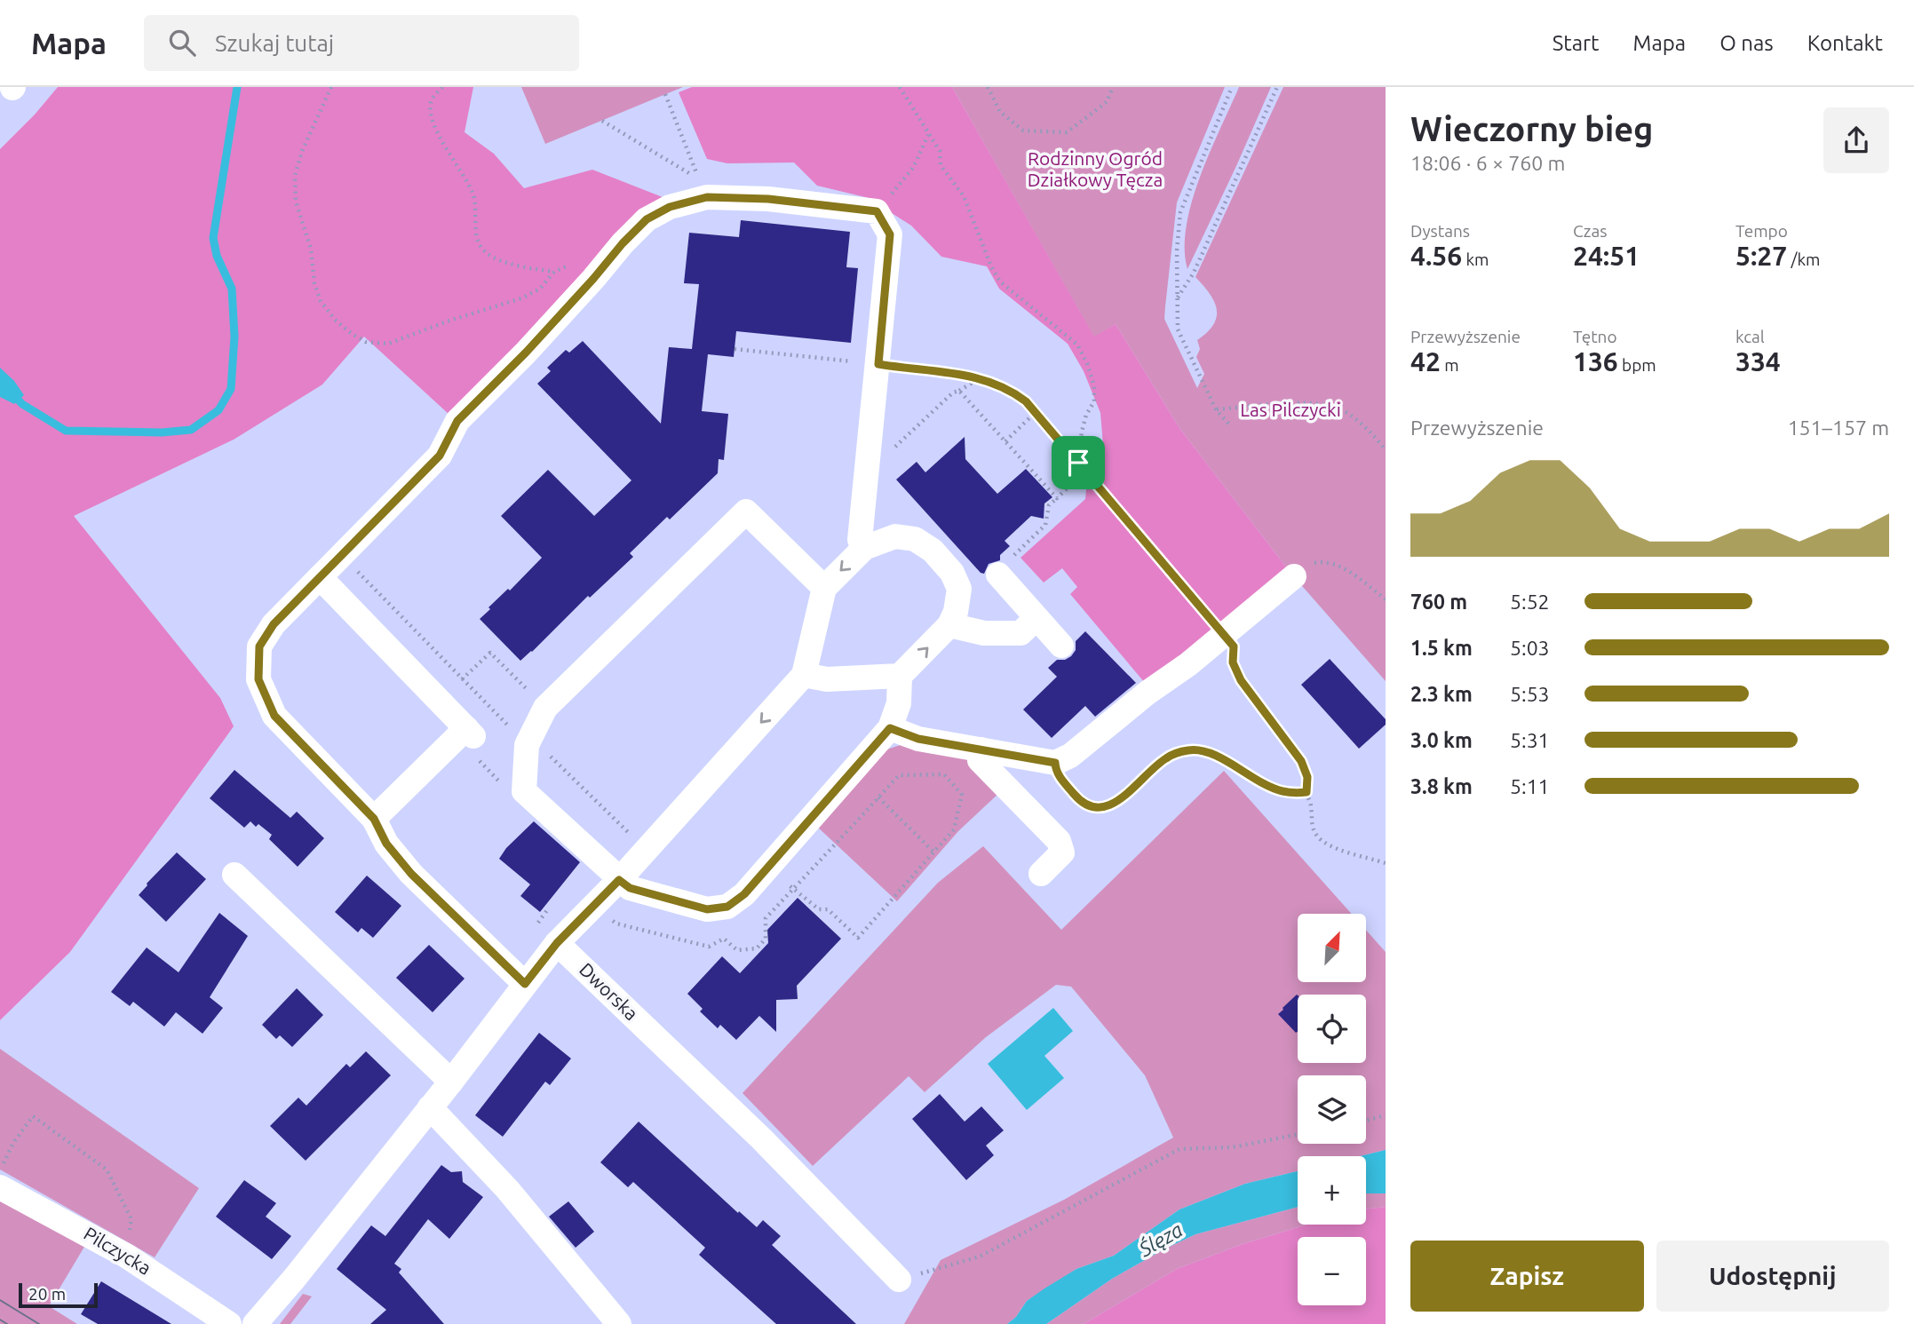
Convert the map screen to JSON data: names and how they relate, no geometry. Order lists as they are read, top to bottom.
{
  "streets": {
    "street": ["Dworska", "Pilczycka"]
  },
  "water": ["Ślęza"],
  "parks": ["Rodzinny Ogród Działkowy Tęcza", "Las Pilczycki"],
  "scale_bar": "20 m",
  "north": "top right",
  "page": {
    "header": "Mapa",
    "search": "Szukaj tutaj",
    "nav": [
      "Start",
      "Mapa",
      "O nas",
      "Kontakt"
    ],
    "heading": ["Wieczorny bieg", "18:06 · 6 × 760 m"],
    "stats": [
      ["Dystans", "4.56 km"],
      ["Czas", "24:51"],
      ["Tempo", "5:27 /km"],
      ["Przewyższenie", "42 m"],
      ["Tętno", "136 bpm"],
      ["kcal", "334"]
    ],
    "chart": ["Przewyższenie", "151–157 m"],
    "list": [
      {
        "name": "760 m",
        "note": "5:52"
      },
      {
        "name": "1.5 km",
        "note": "5:03"
      },
      {
        "name": "2.3 km",
        "note": "5:53"
      },
      {
        "name": "3.0 km",
        "note": "5:31"
      },
      {
        "name": "3.8 km",
        "note": "5:11"
      }
    ],
    "map_buttons": ["+", "−"],
    "buttons": ["Zapisz", "Udostępnij"],
    "scale": "20 m"
  }
}
